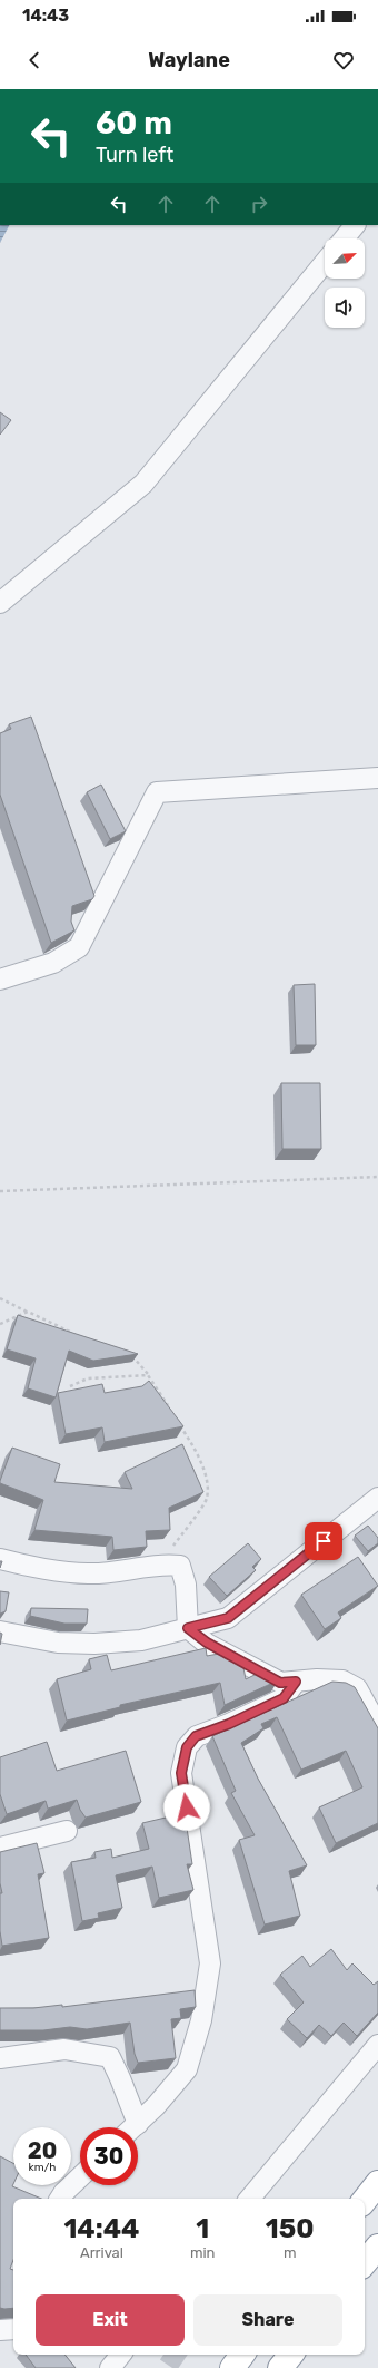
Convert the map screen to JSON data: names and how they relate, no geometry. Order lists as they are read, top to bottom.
{
  "north": "top right",
  "page": {
    "status": "14:43",
    "header": "Waylane",
    "turn": ["60 m", "Turn left"],
    "speed": "20 km/h",
    "limit": "30",
    "eta": [
      "14:44",
      "Arrival",
      "1",
      "min",
      "150",
      "m"
    ],
    "buttons": ["Exit", "Share"]
  }
}
